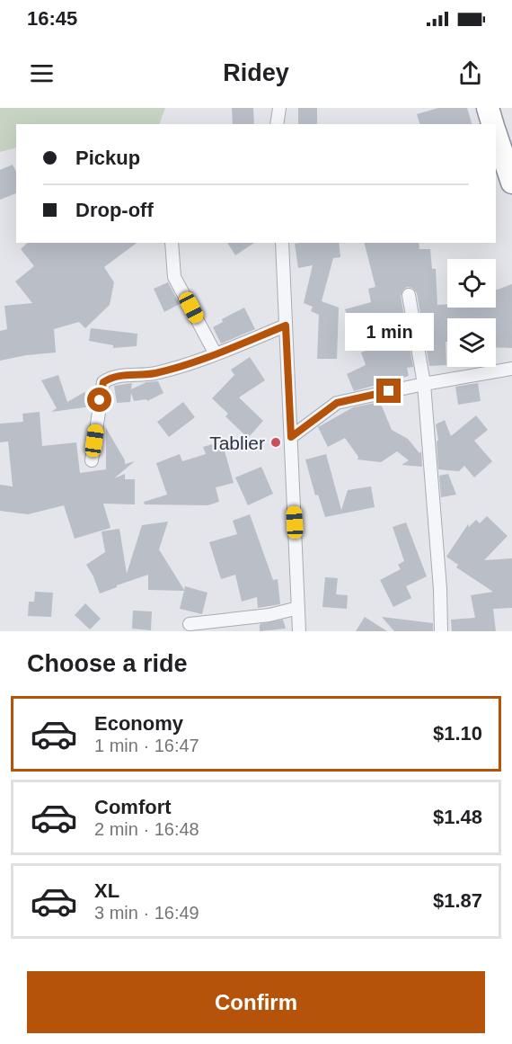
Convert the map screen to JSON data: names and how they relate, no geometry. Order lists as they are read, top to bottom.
{
  "places": ["Tablier"],
  "page": {
    "status": "16:45",
    "header": "Ridey",
    "banner": ["Pickup", "Drop-off"],
    "bubble": "1 min",
    "heading": "Choose a ride",
    "list": [
      {
        "name": "Economy",
        "note": "1 min · 16:47",
        "value": "$1.10"
      },
      {
        "name": "Comfort",
        "note": "2 min · 16:48",
        "value": "$1.48"
      },
      {
        "name": "XL",
        "note": "3 min · 16:49",
        "value": "$1.87"
      }
    ],
    "buttons": "Confirm"
  }
}
